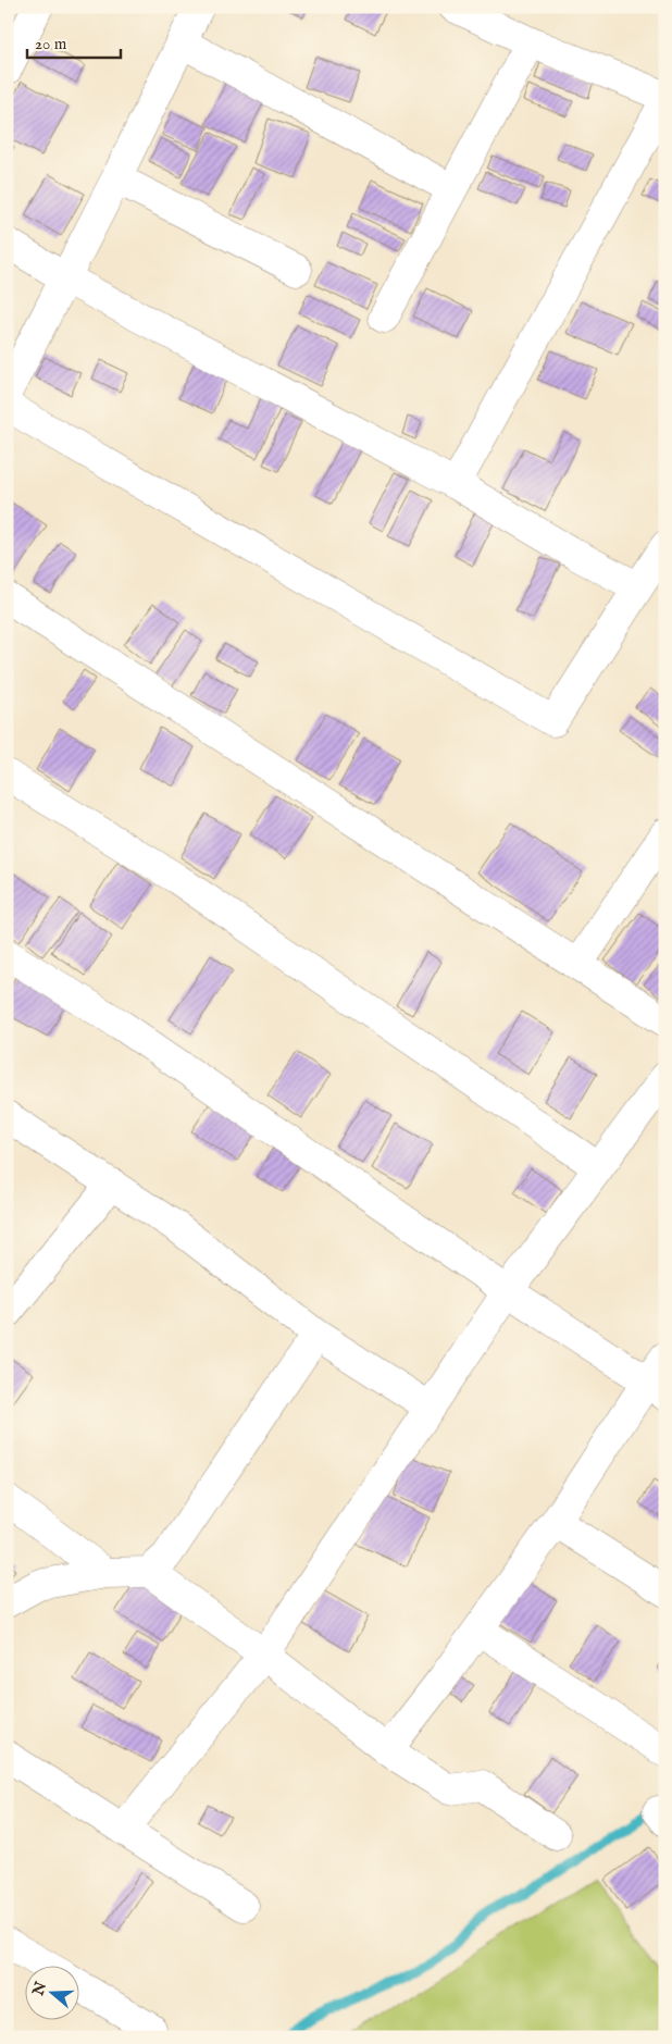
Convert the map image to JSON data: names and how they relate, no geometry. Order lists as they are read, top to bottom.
{
  "scale_bar": "20 m",
  "north": "left"
}
